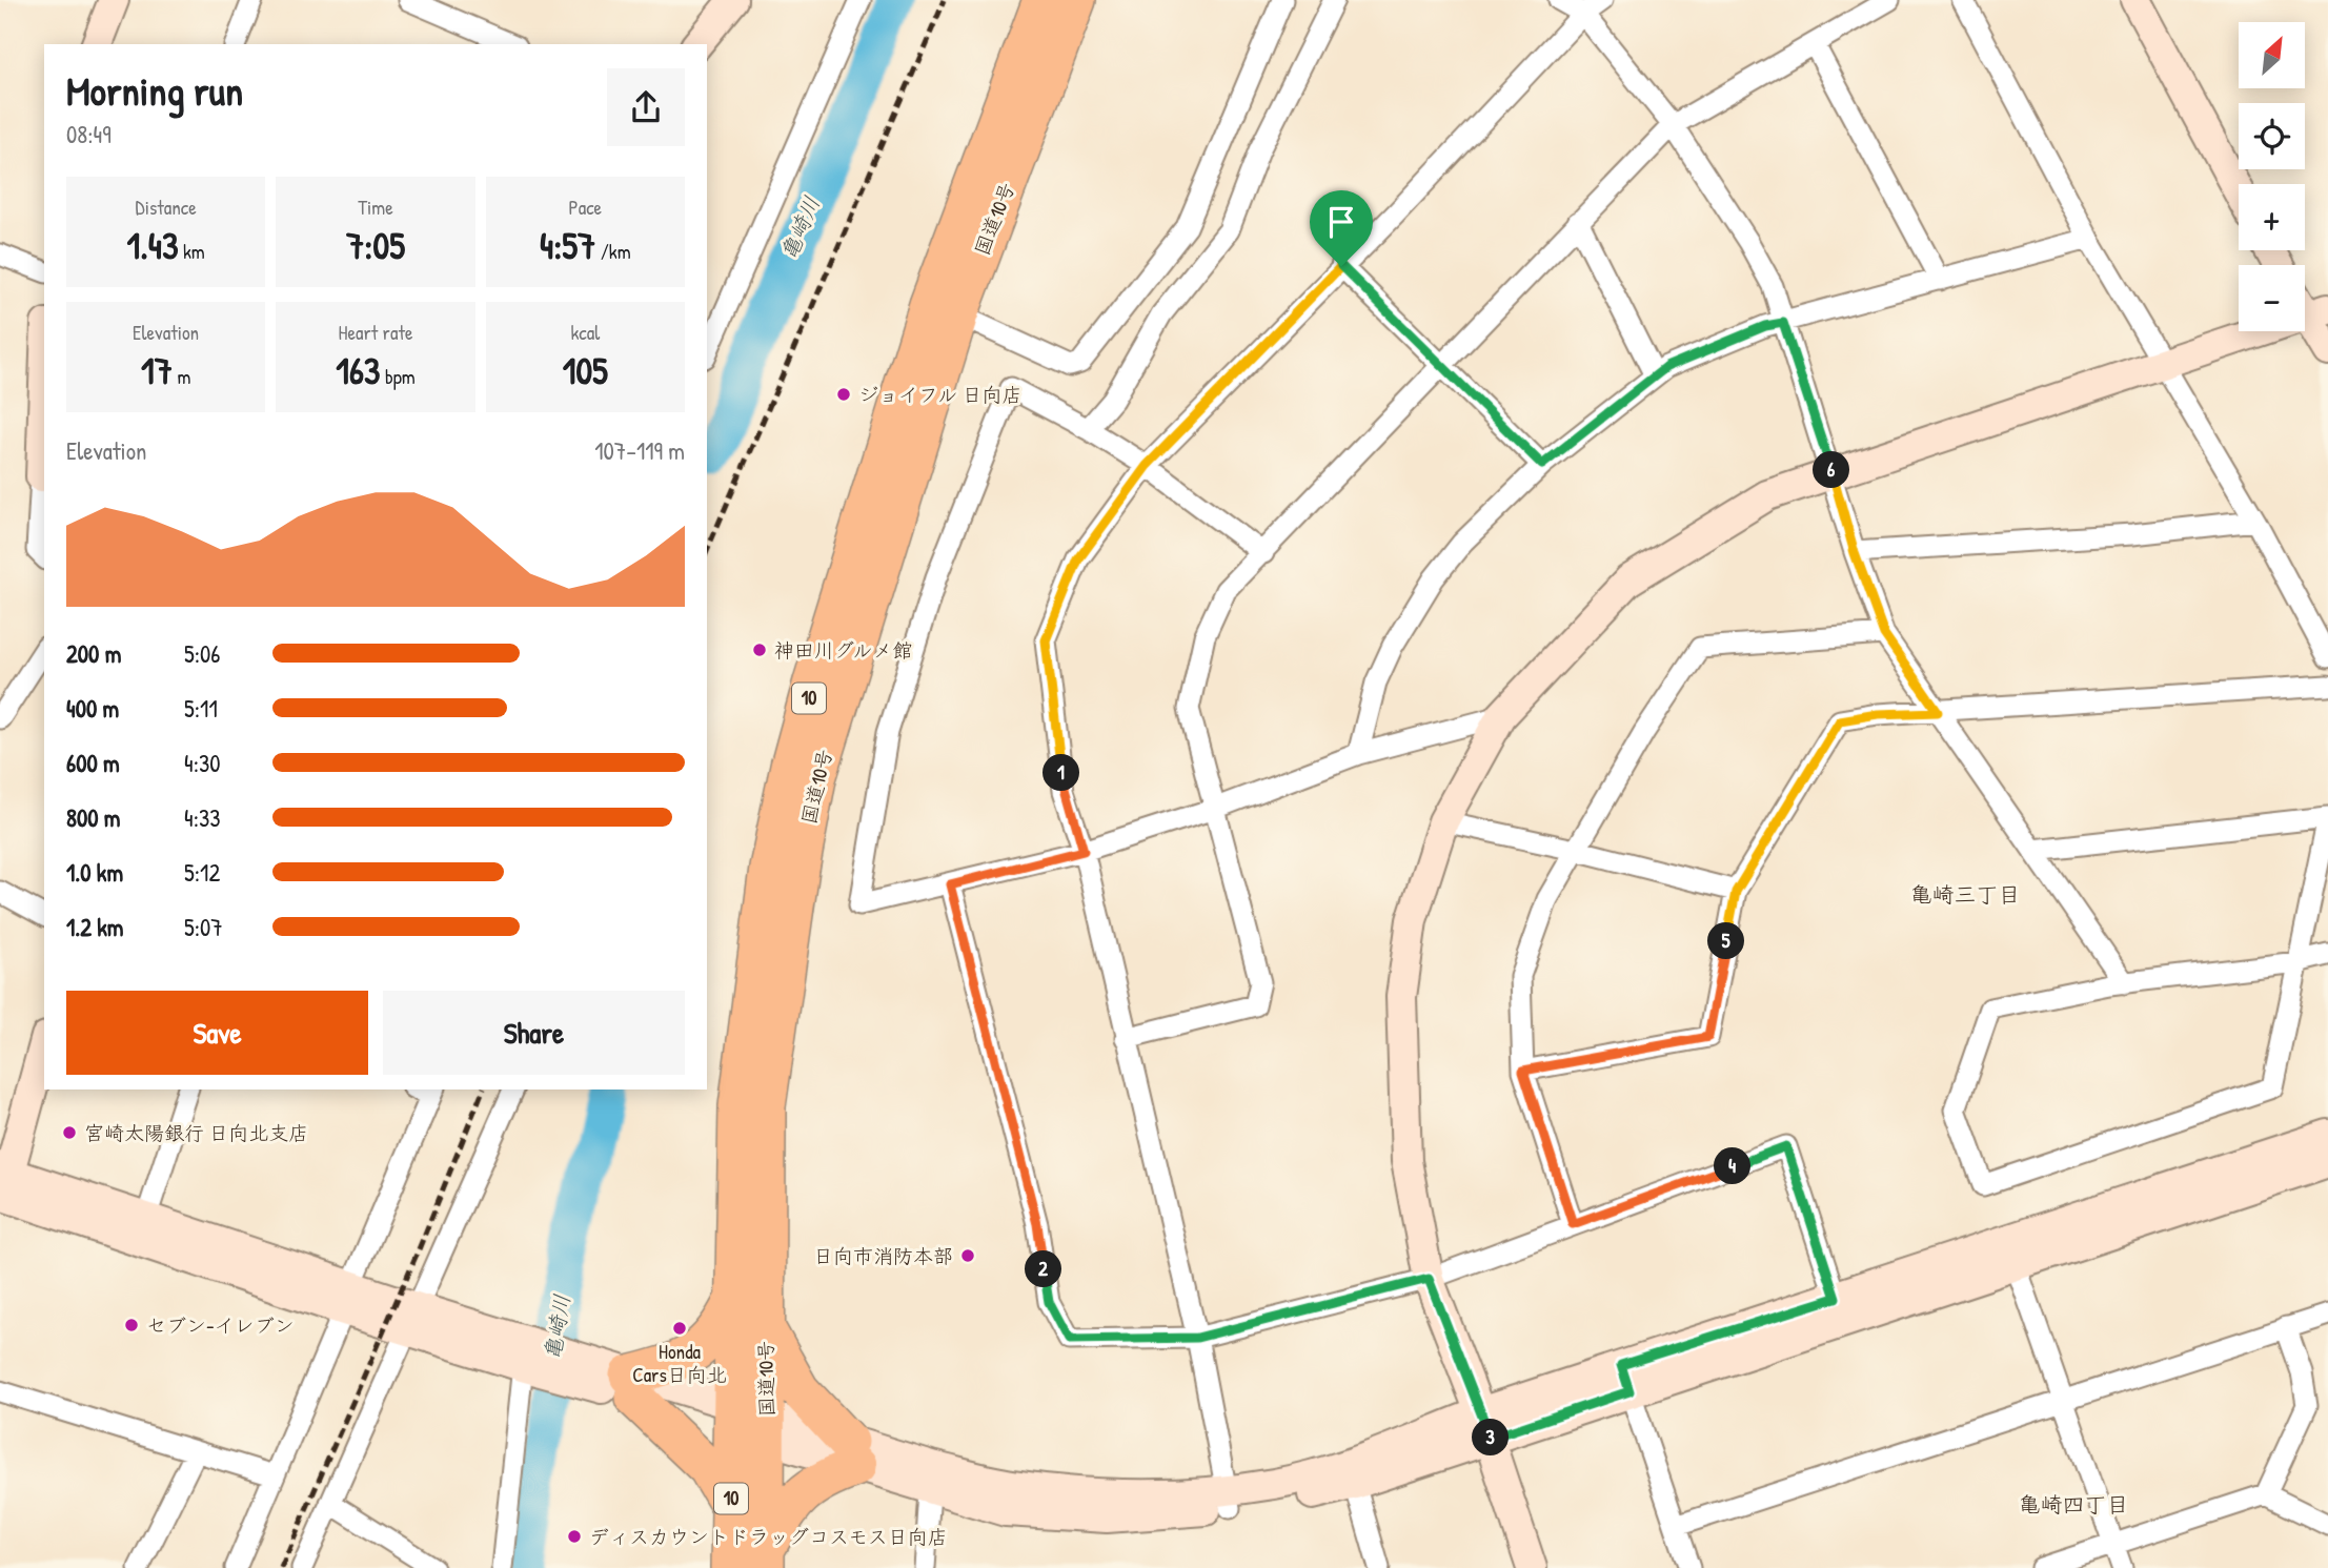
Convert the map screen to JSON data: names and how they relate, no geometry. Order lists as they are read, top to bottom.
{
  "streets": {
    "highway": ["国道10号", "10"]
  },
  "districts": ["亀崎三丁目", "亀崎四丁目"],
  "water": ["亀崎川"],
  "places": [
    "ジョイフル 日向店",
    "神田川グルメ館",
    "宮崎太陽銀行 日向北支店",
    "日向市消防本部",
    "セブン-イレブン",
    "Honda Cars日向北",
    "ディスカウントドラッグコスモス日向店"
  ],
  "north": "top right",
  "page": {
    "map_buttons": ["+", "−"],
    "heading": ["Morning run", "08:49"],
    "stats": [
      ["Distance", "1.43 km"],
      ["Time", "7:05"],
      ["Pace", "4:57 /km"],
      ["Elevation", "17 m"],
      ["Heart rate", "163 bpm"],
      ["kcal", "105"]
    ],
    "chart": ["Elevation", "107–119 m"],
    "pins": [
      "6",
      "1",
      "5",
      "4",
      "2",
      "3"
    ],
    "list": [
      {
        "name": "200 m",
        "note": "5:06"
      },
      {
        "name": "400 m",
        "note": "5:11"
      },
      {
        "name": "600 m",
        "note": "4:30"
      },
      {
        "name": "800 m",
        "note": "4:33"
      },
      {
        "name": "1.0 km",
        "note": "5:12"
      },
      {
        "name": "1.2 km",
        "note": "5:07"
      }
    ],
    "buttons": ["Save", "Share"]
  }
}
